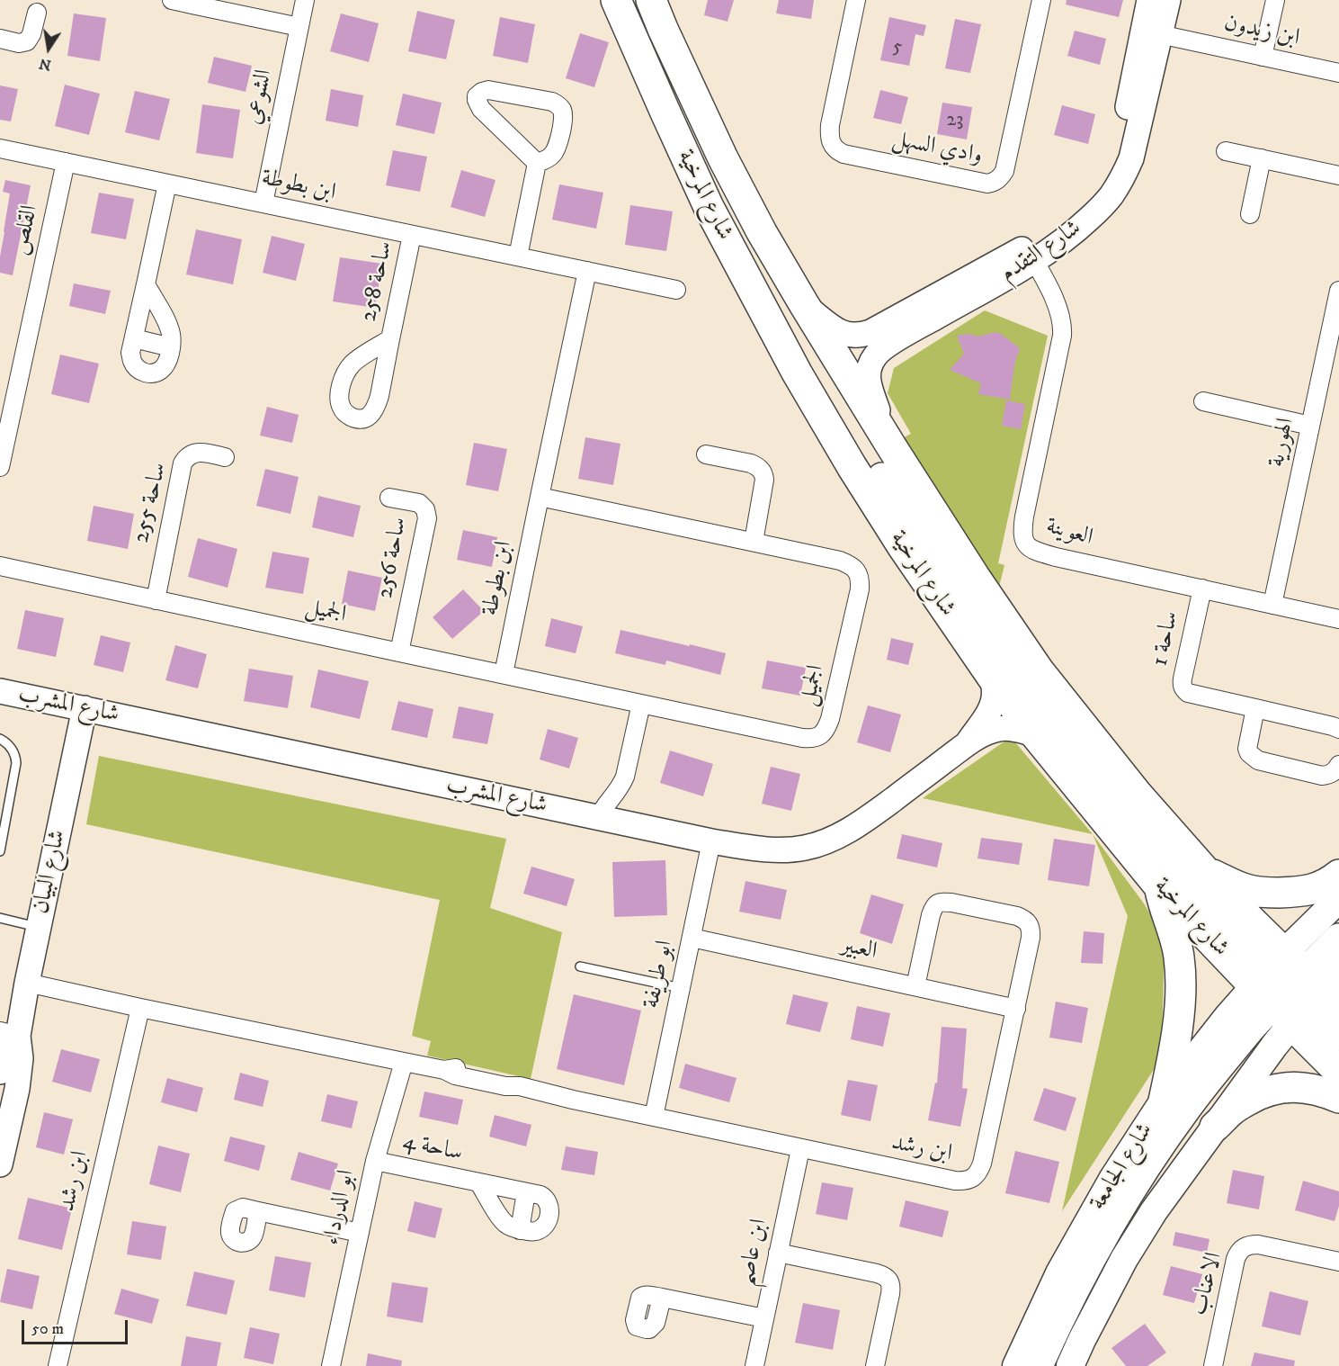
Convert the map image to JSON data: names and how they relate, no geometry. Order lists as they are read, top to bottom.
{
  "streets": {
    "highway": ["شارع المرخية"],
    "main road": ["شارع الجامعة"],
    "street": [
      "ابن زيدون",
      "الشوعي",
      "وادي السهل",
      "ابن بطوطة",
      "القلص",
      "شارع التقدم",
      "ساحة 258",
      "الهورية",
      "ساحة 255",
      "العوينة",
      "ساحة 256",
      "الجميل",
      "ساحة 1",
      "شارع المشرب",
      "شارع البيان",
      "العبير",
      "ابو طريفة",
      "ساحة 4",
      "ابن رشد",
      "ابو الدرداء",
      "ابن عاصم",
      "الاعناب"
    ]
  },
  "crossings": [
    ["ابن زيدون", "شارع التقدم"],
    ["الشوعي", "ابن بطوطة"],
    ["ابن بطوطة", "القلص"],
    ["ابن بطوطة", "ساحة 258"],
    ["ابن بطوطة", "الجميل"],
    ["شارع المرخية", "شارع التقدم"],
    ["شارع المرخية", "شارع المشرب"],
    ["شارع المرخية", "شارع الجامعة"],
    ["شارع التقدم", "العوينة"],
    ["الهورية", "العوينة"],
    ["ساحة 255", "الجميل"],
    ["العوينة", "ساحة 1"],
    ["ساحة 256", "الجميل"],
    ["شارع المشرب", "شارع البيان"],
    ["شارع المشرب", "ابو طريفة"],
    ["شارع البيان", "ابن رشد"],
    ["العبير", "ابو طريفة"],
    ["العبير", "ابن رشد"],
    ["ابو طريفة", "ابن رشد"],
    ["ساحة 4", "ابو الدرداء"],
    ["ابن رشد", "ابو الدرداء"],
    ["ابن رشد", "ابن عاصم"]
  ],
  "house_numbers": ["5", "23"],
  "scale_bar": "50 m",
  "north": "bottom"
}
